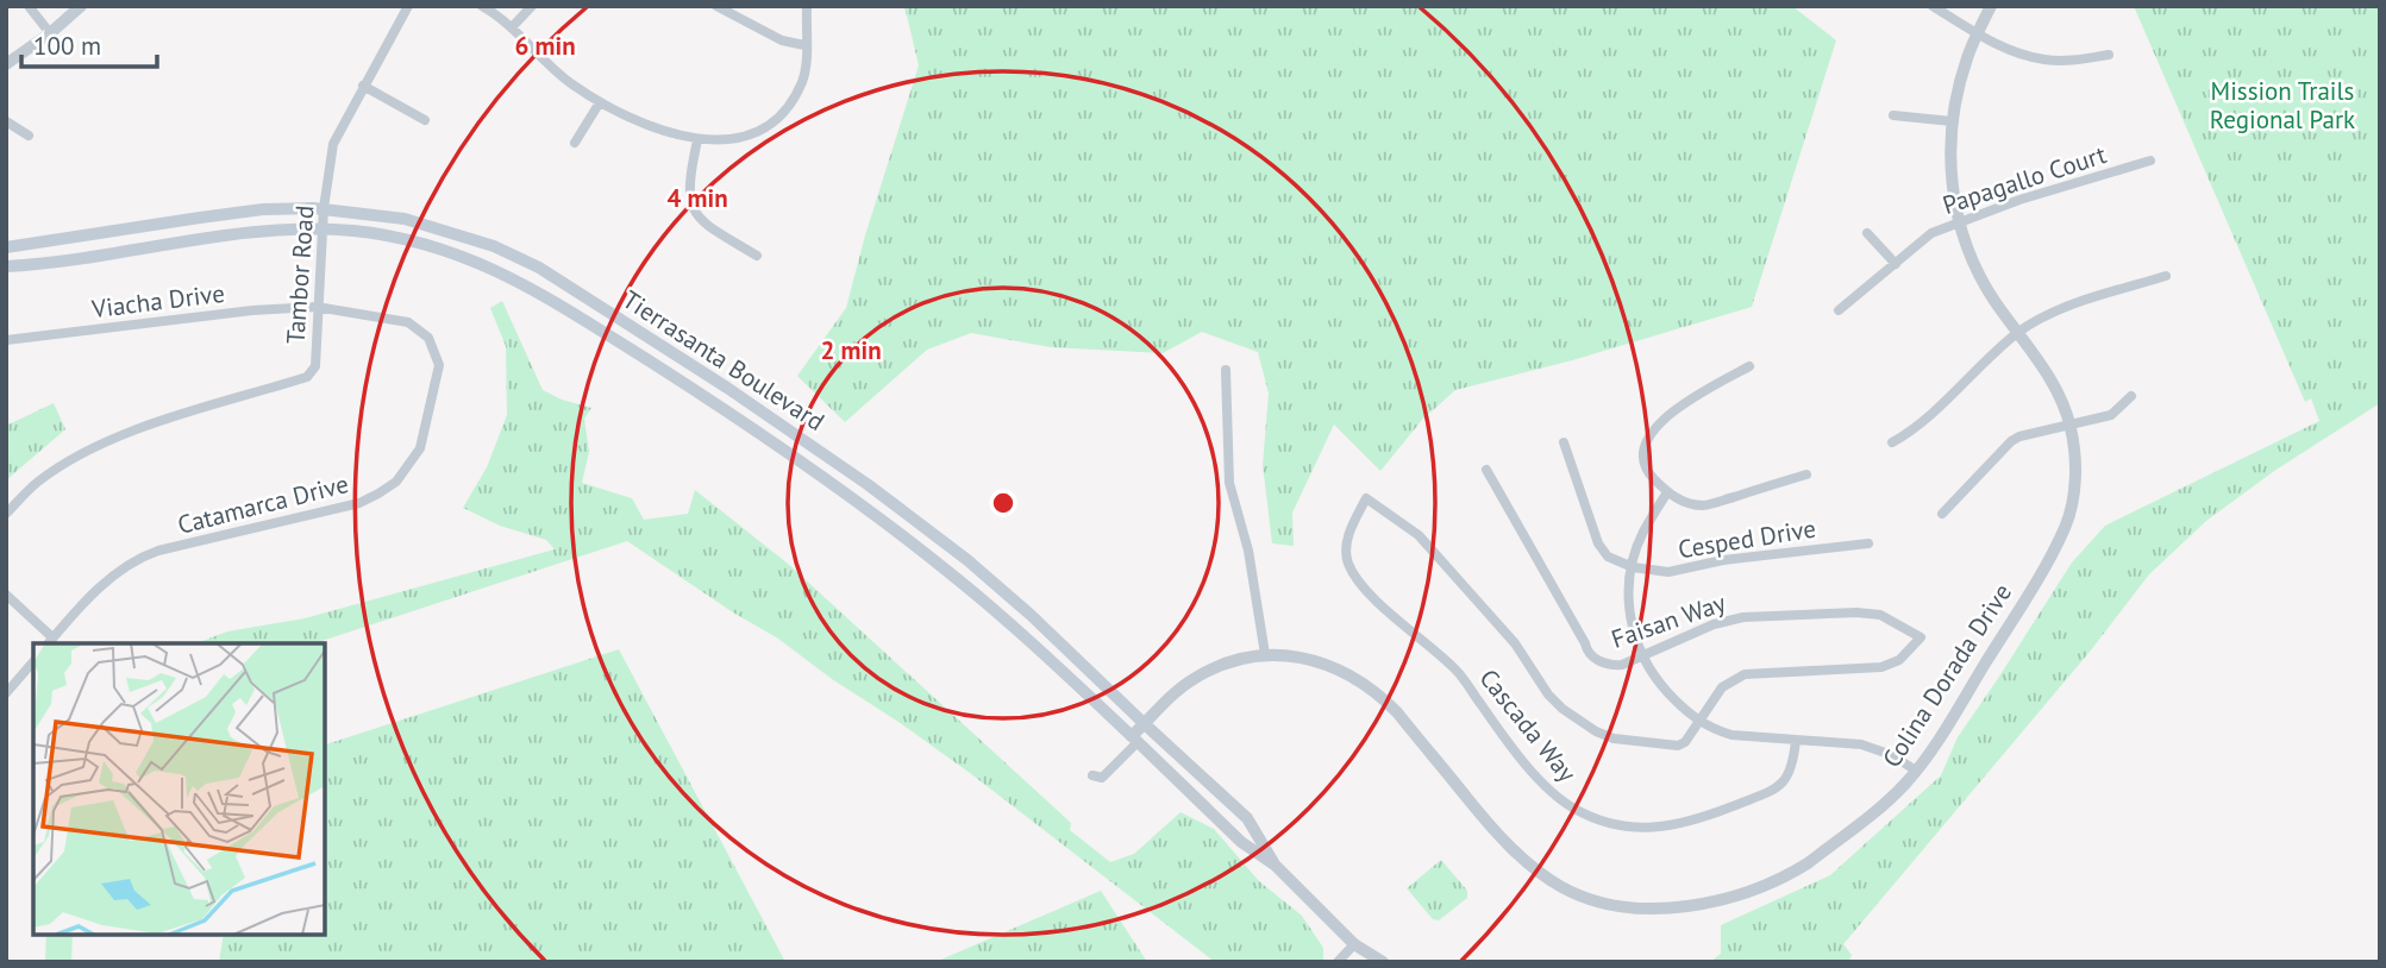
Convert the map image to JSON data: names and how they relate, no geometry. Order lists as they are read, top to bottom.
{
  "streets": {
    "main road": ["Tierrasanta Boulevard"],
    "street": [
      "Papagallo Court",
      "Tambor Road",
      "Viacha Drive",
      "Catamarca Drive",
      "Cesped Drive",
      "Faisan Way",
      "Colina Dorada Drive",
      "Cascada Way"
    ]
  },
  "crossings": [
    ["Papagallo Court", "Colina Dorada Drive"],
    ["Tambor Road", "Viacha Drive"],
    ["Tambor Road", "Tierrasanta Boulevard"],
    ["Tambor Road", "Catamarca Drive"],
    ["Viacha Drive", "Catamarca Drive"],
    ["Tierrasanta Boulevard", "Colina Dorada Drive"],
    ["Faisan Way", "Cascada Way"]
  ],
  "parks": ["Mission Trails Regional Park"],
  "scale_bar": "100 m",
  "rings": ["6 min", "4 min", "2 min"]
}
